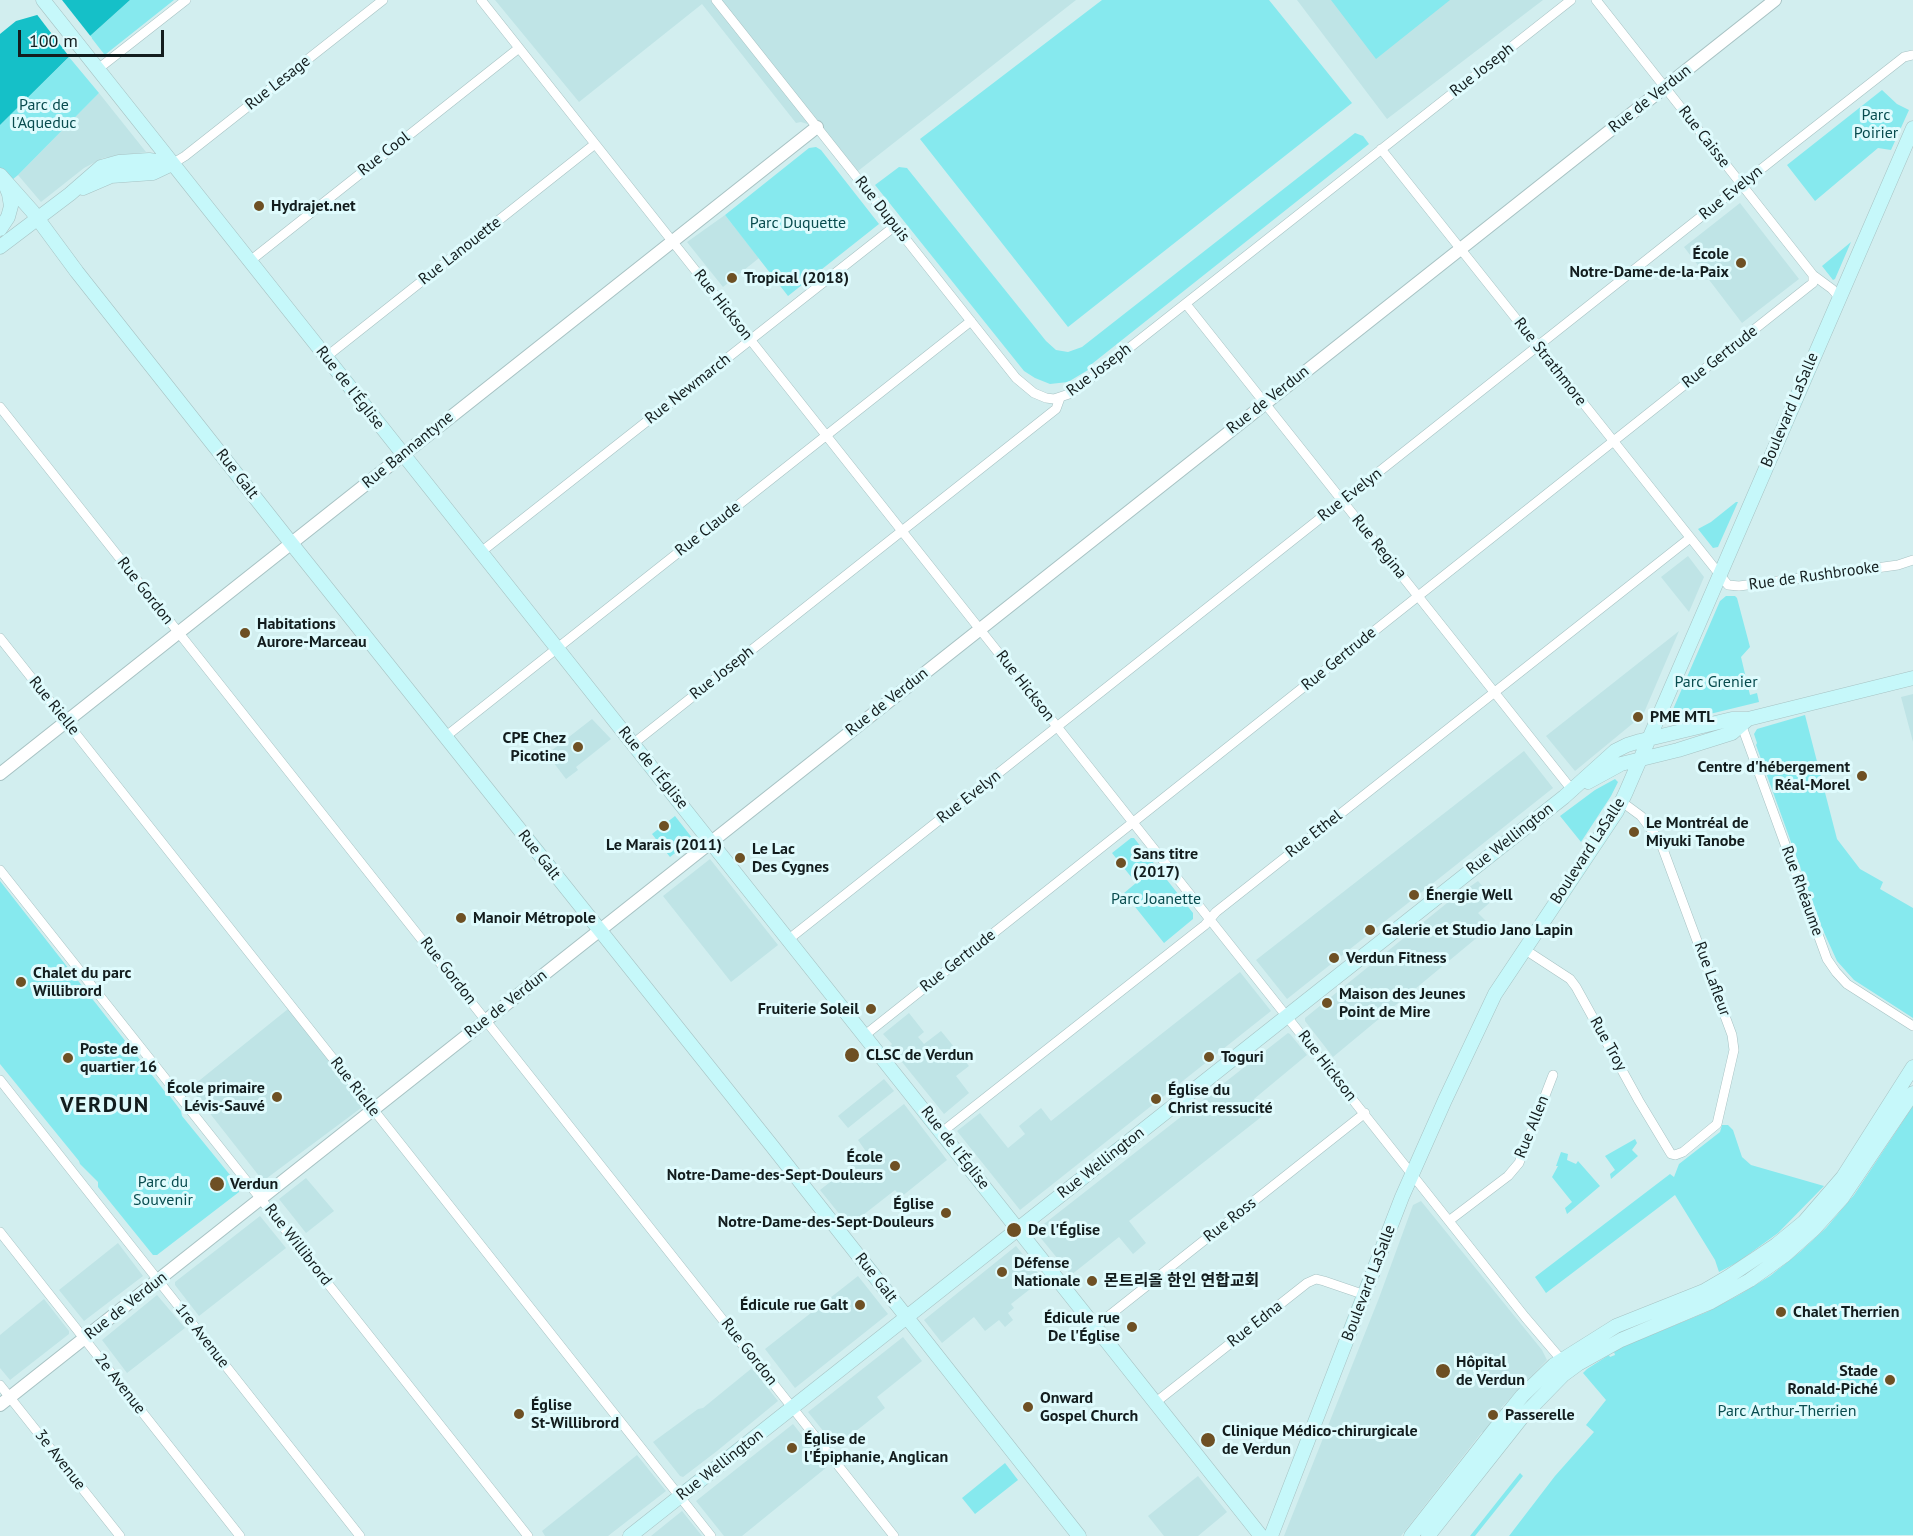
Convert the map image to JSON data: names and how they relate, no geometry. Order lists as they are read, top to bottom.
{
  "streets": {
    "main road": [
      "Rue de l'Église",
      "Boulevard LaSalle",
      "Rue Galt",
      "Rue Wellington"
    ],
    "street": [
      "Rue Joseph",
      "Rue Lesage",
      "Rue de Verdun",
      "Rue Caisse",
      "Rue Cool",
      "Rue Evelyn",
      "Rue Dupuis",
      "Rue Lanouette",
      "Rue Hickson",
      "Rue Gertrude",
      "Rue Strathmore",
      "Rue Newmarch",
      "Rue Bannantyne",
      "Rue Claude",
      "Rue Regina",
      "Rue de Rushbrooke",
      "Rue Gordon",
      "Rue Rielle",
      "Rue Ethel",
      "Rue Rhéaume",
      "Rue Lafleur",
      "Rue Troy",
      "Rue Allen",
      "Rue Ross",
      "Rue Willibrord",
      "Rue Edna",
      "1re Avenue",
      "2e Avenue",
      "3e Avenue"
    ]
  },
  "crossings": [
    ["Rue Joseph", "Rue Dupuis"],
    ["Rue Joseph", "Rue Hickson"],
    ["Rue Joseph", "Rue Strathmore"],
    ["Rue Joseph", "Rue de l'Église"],
    ["Rue Joseph", "Rue Regina"],
    ["Rue Lesage", "Rue de l'Église"],
    ["Rue de Verdun", "Rue Caisse"],
    ["Rue de Verdun", "Rue Hickson"],
    ["Rue de Verdun", "Rue Strathmore"],
    ["Rue de Verdun", "Rue de l'Église"],
    ["Rue de Verdun", "Rue Galt"],
    ["Rue de Verdun", "Rue Regina"],
    ["Rue de Verdun", "Rue Gordon"],
    ["Rue de Verdun", "Rue Rielle"],
    ["Rue de Verdun", "Rue Willibrord"],
    ["Rue de Verdun", "1re Avenue"],
    ["Rue de Verdun", "2e Avenue"],
    ["Rue de Verdun", "3e Avenue"],
    ["Rue Caisse", "Rue Evelyn"],
    ["Rue Caisse", "Rue Gertrude"],
    ["Rue Caisse", "Boulevard LaSalle"],
    ["Rue Cool", "Rue Hickson"],
    ["Rue Cool", "Rue de l'Église"],
    ["Rue Evelyn", "Rue Hickson"],
    ["Rue Evelyn", "Rue Strathmore"],
    ["Rue Evelyn", "Rue de l'Église"],
    ["Rue Evelyn", "Rue Regina"],
    ["Rue Dupuis", "Rue Newmarch"],
    ["Rue Dupuis", "Rue Bannantyne"],
    ["Rue Dupuis", "Rue Claude"],
    ["Rue Lanouette", "Rue Hickson"],
    ["Rue Lanouette", "Rue de l'Église"],
    ["Rue Hickson", "Rue Gertrude"],
    ["Rue Hickson", "Rue Newmarch"],
    ["Rue Hickson", "Boulevard LaSalle"],
    ["Rue Hickson", "Rue Bannantyne"],
    ["Rue Hickson", "Rue Claude"],
    ["Rue Hickson", "Rue Ethel"],
    ["Rue Hickson", "Rue Wellington"],
    ["Rue Hickson", "Rue Allen"],
    ["Rue Hickson", "Rue Ross"],
    ["Rue Gertrude", "Rue Strathmore"],
    ["Rue Gertrude", "Rue de l'Église"],
    ["Rue Gertrude", "Rue Regina"],
    ["Rue Strathmore", "Boulevard LaSalle"],
    ["Rue Strathmore", "Rue de Rushbrooke"],
    ["Rue Strathmore", "Rue Ethel"],
    ["Rue de l'Église", "Rue Newmarch"],
    ["Rue de l'Église", "Rue Bannantyne"],
    ["Rue de l'Église", "Rue Claude"],
    ["Rue de l'Église", "Rue Ethel"],
    ["Rue de l'Église", "Rue Wellington"],
    ["Rue de l'Église", "Rue Ross"],
    ["Rue de l'Église", "Rue Edna"],
    ["Boulevard LaSalle", "Rue de Rushbrooke"],
    ["Boulevard LaSalle", "Rue Wellington"],
    ["Boulevard LaSalle", "Rue Lafleur"],
    ["Boulevard LaSalle", "Rue Troy"],
    ["Boulevard LaSalle", "Rue Edna"],
    ["Rue Bannantyne", "Rue Galt"],
    ["Rue Bannantyne", "Rue Gordon"],
    ["Rue Bannantyne", "Rue Rielle"],
    ["Rue Galt", "Rue Claude"],
    ["Rue Galt", "Rue Wellington"],
    ["Rue Regina", "Rue Ethel"],
    ["Rue Regina", "Rue Wellington"],
    ["Rue Gordon", "Rue Wellington"],
    ["Rue Rielle", "Rue Wellington"],
    ["Rue Wellington", "Rue Rhéaume"],
    ["Rue Lafleur", "Rue Troy"]
  ],
  "districts": ["VERDUN"],
  "parks": [
    "Parc de l'Aqueduc",
    "Parc Poirier",
    "Parc Duquette",
    "Parc Grenier",
    "Parc Joanette",
    "Parc du Souvenir",
    "Parc Arthur-Therrien"
  ],
  "places": [
    "Hydrajet.net",
    "École Notre-Dame-de-la-Paix",
    "Tropical (2018)",
    "Habitations Aurore-Marceau",
    "PME MTL",
    "CPE Chez Picotine",
    "Centre d'hébergement Réal-Morel",
    "Le Marais (2011)",
    "Le Montréal de Miyuki Tanobe",
    "Le Lac Des Cygnes",
    "Sans titre (2017)",
    "Énergie Well",
    "Manoir Métropole",
    "Galerie et Studio Jano Lapin",
    "Verdun Fitness",
    "Chalet du parc Willibrord",
    "Maison des Jeunes Point de Mire",
    "Fruiterie Soleil",
    "CLSC de Verdun",
    "Toguri",
    "Poste de quartier 16",
    "École primaire Lévis-Sauvé",
    "Église du Christ ressucité",
    "École Notre-Dame-des-Sept-Douleurs",
    "Verdun",
    "Église Notre-Dame-des-Sept-Douleurs",
    "De l'Église",
    "Défense Nationale",
    "몬트리올 한인 연합교회",
    "Édicule rue Galt",
    "Chalet Therrien",
    "Édicule rue De l'Église",
    "Hôpital de Verdun",
    "Stade Ronald-Piché",
    "Onward Gospel Church",
    "Église St-Willibrord",
    "Passerelle",
    "Clinique Médico-chirurgicale de Verdun",
    "Église de l'Épiphanie, Anglican"
  ],
  "scale_bar": "100 m"
}
